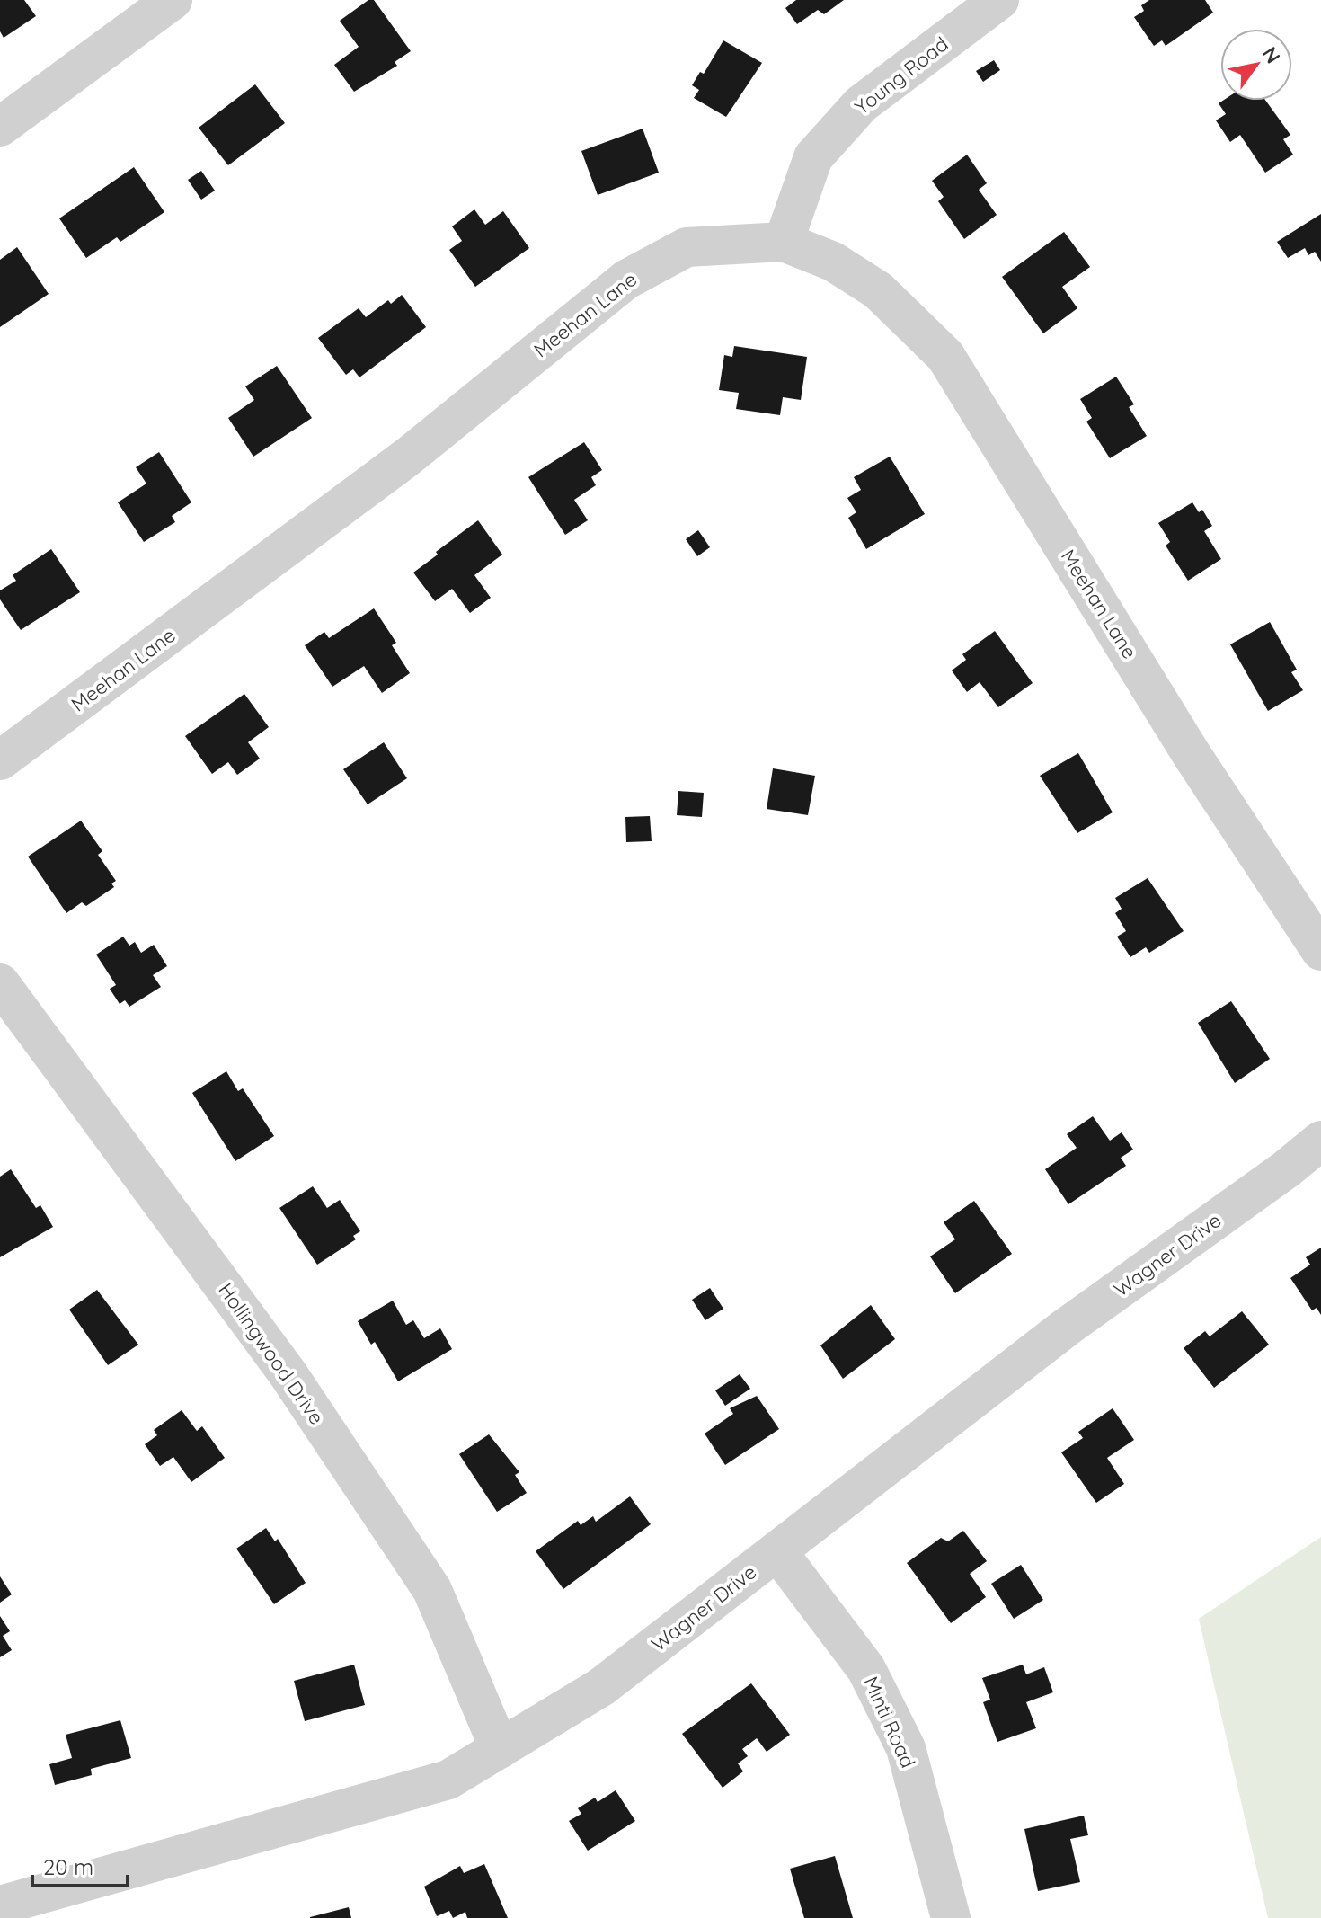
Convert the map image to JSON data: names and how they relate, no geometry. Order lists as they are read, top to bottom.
{
  "streets": {
    "street": [
      "Young Road",
      "Meehan Lane",
      "Wagner Drive",
      "Hollingwood Drive",
      "Minti Road"
    ]
  },
  "crossings": [
    ["Young Road", "Meehan Lane"],
    ["Wagner Drive", "Hollingwood Drive"],
    ["Wagner Drive", "Minti Road"]
  ],
  "scale_bar": "20 m",
  "north": "top right"
}
